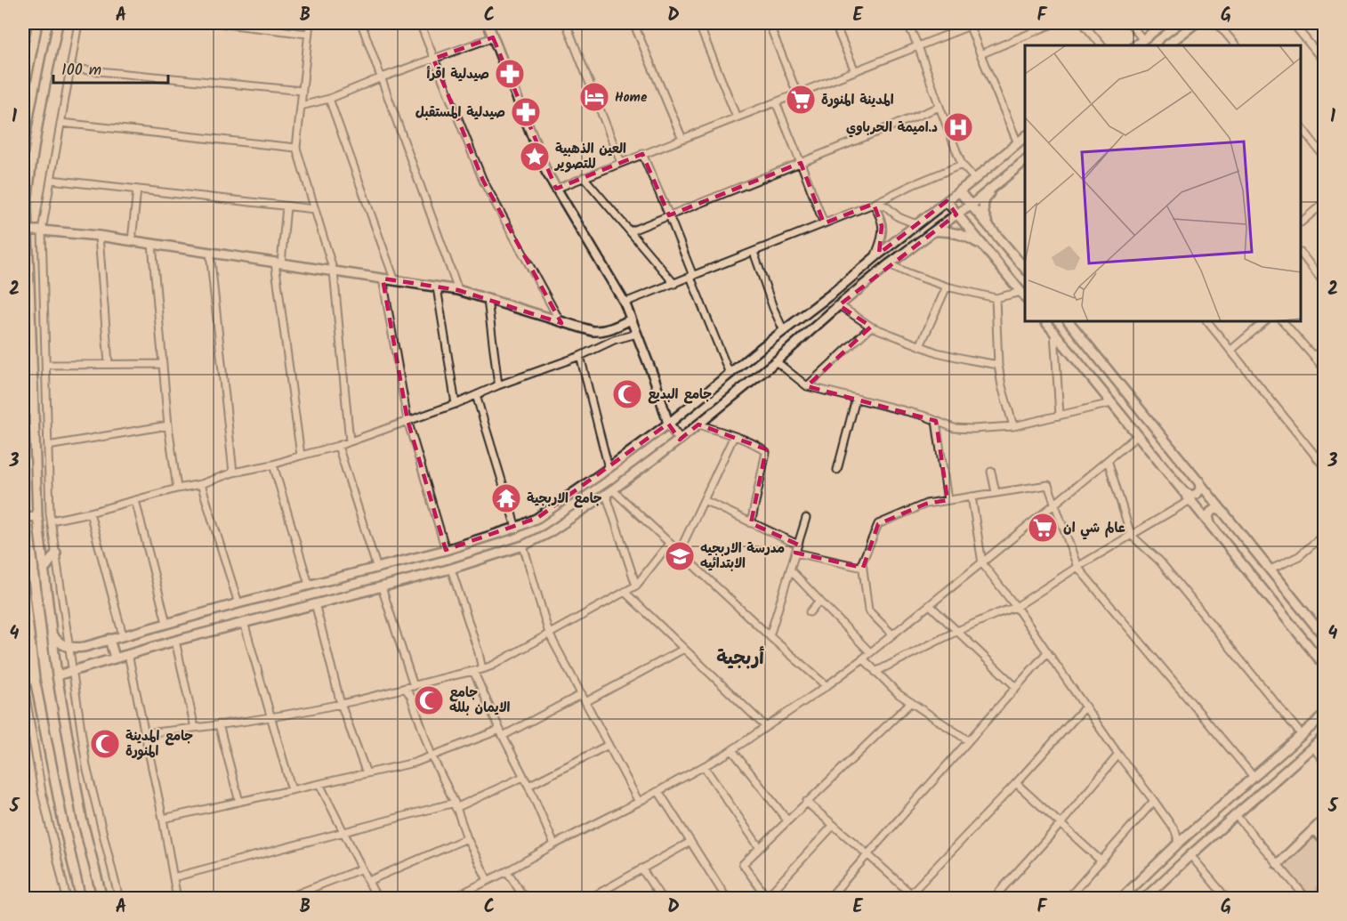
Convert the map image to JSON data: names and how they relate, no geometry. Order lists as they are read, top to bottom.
{
  "districts": ["أربجية"],
  "places": {
    "pharmacy": ["صيدلية اقرأ", "صيدلية المستقبل"],
    "hotel": ["Home"],
    "supermarket": ["المدينة المنورة", "عالم شي ان"],
    "hospital": ["د.اميمة الحرباوي"],
    "place": ["العين الذهبية للتصوير"],
    "mosque": ["جامع البديع", "جامع الايمان بلله", "جامع المدينة المنورة"],
    "temple": ["جامع الاربجية"],
    "school or university": ["مدرسة الاربجيه الابتدائيه"]
  },
  "scale_bar": "100 m",
  "grid": {
    "columns": [
      "A",
      "B",
      "C",
      "D",
      "E",
      "F",
      "G"
    ],
    "rows": [
      "1",
      "2",
      "3",
      "4",
      "5"
    ]
  }
}
